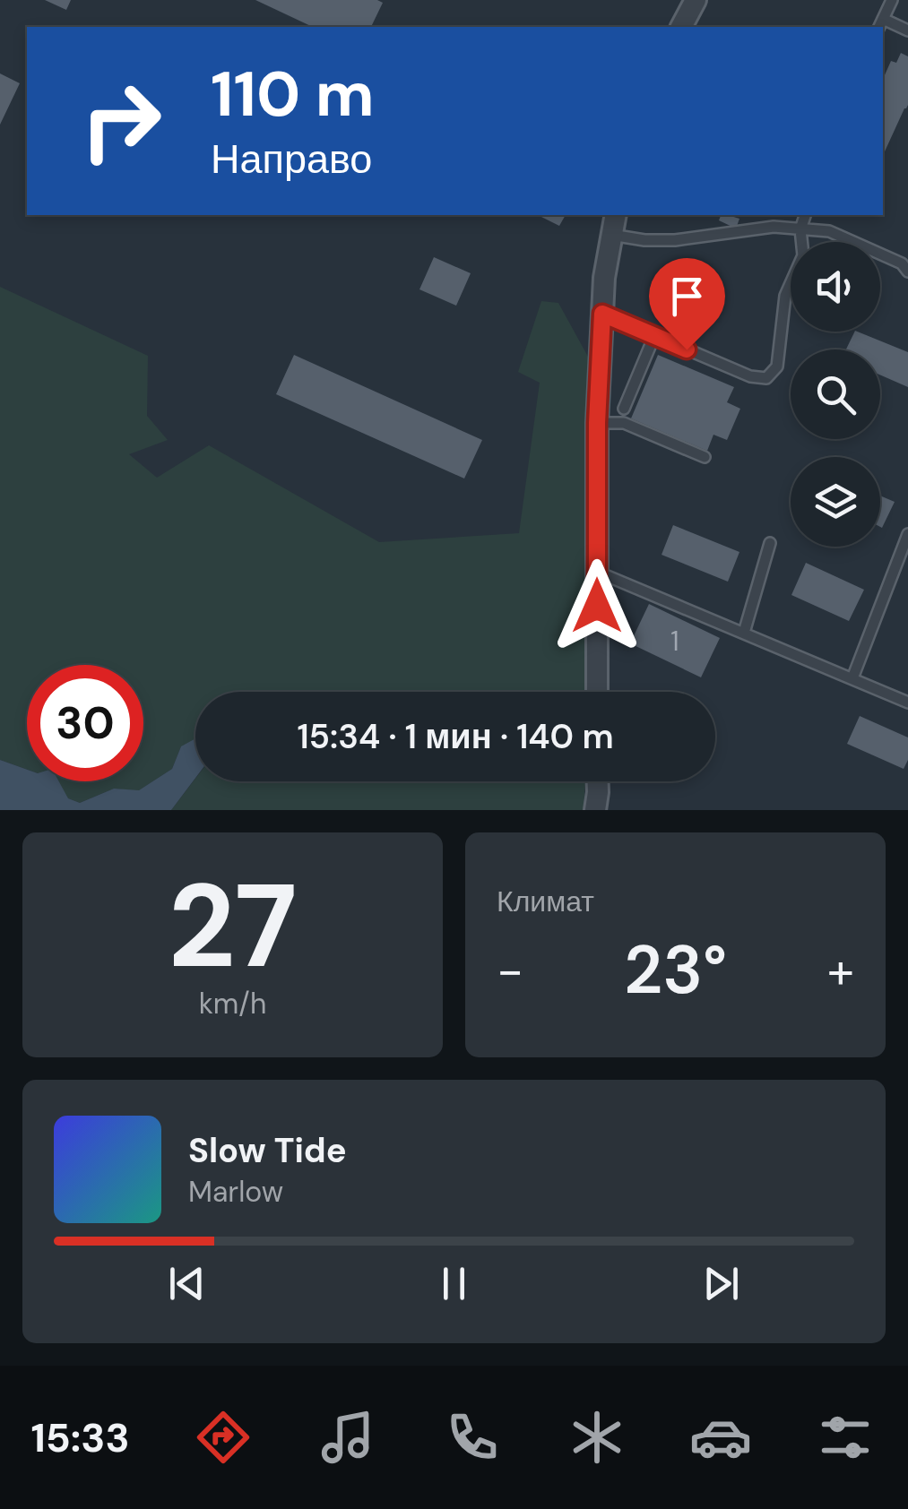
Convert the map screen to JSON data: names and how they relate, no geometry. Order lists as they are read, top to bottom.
{
  "house_numbers": ["1"],
  "page": {
    "turn": ["110 m", "Направо"],
    "limit": "30",
    "trip": "15:34 · 1 мин · 140 m",
    "tile": [
      ["27", "km/h"],
      "Климат"
    ],
    "heat": ["−", "23°", "+"],
    "song": ["Slow Tide", "Marlow"],
    "tabs": "15:33"
  }
}
